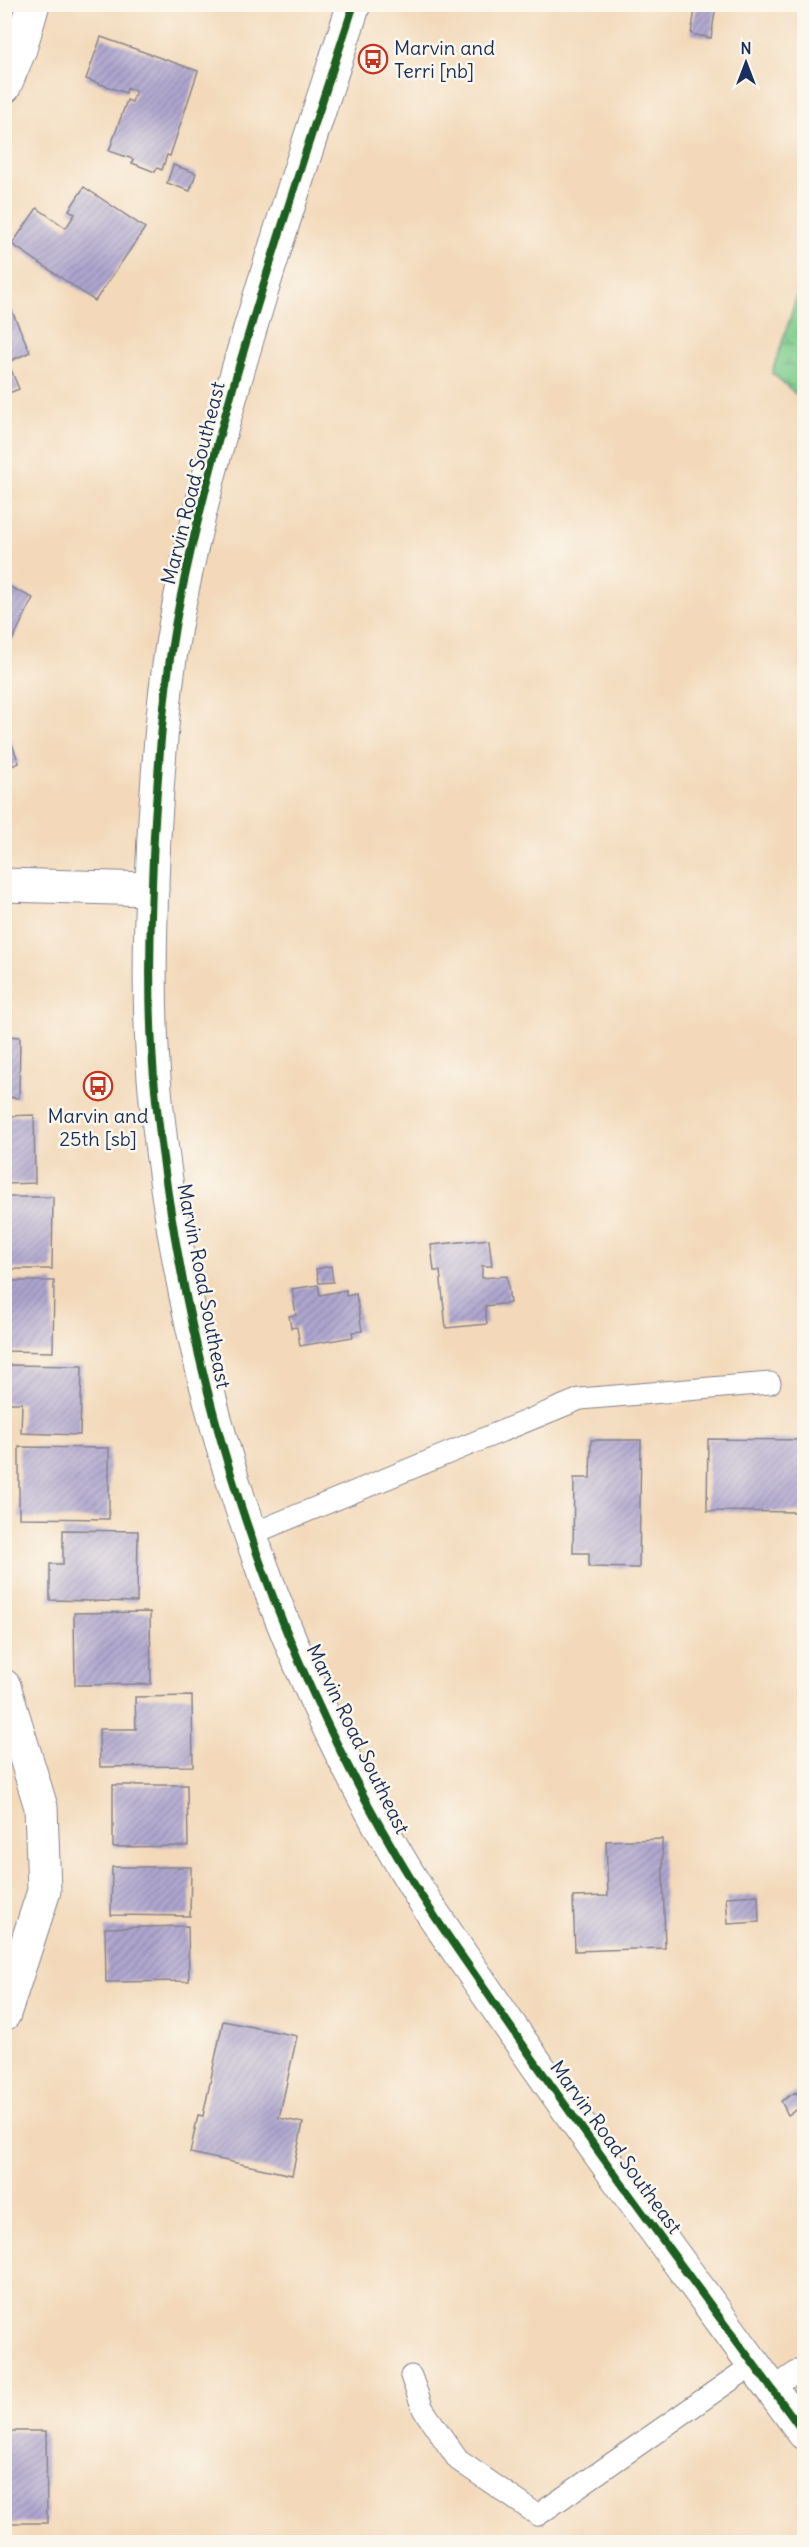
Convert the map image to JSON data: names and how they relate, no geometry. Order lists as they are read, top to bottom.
{
  "streets": {
    "street": ["Marvin Road Southeast"]
  },
  "places": {
    "bus stop": ["Marvin and Terri [nb]", "Marvin and 25th [sb]"]
  },
  "north": "top"
}
